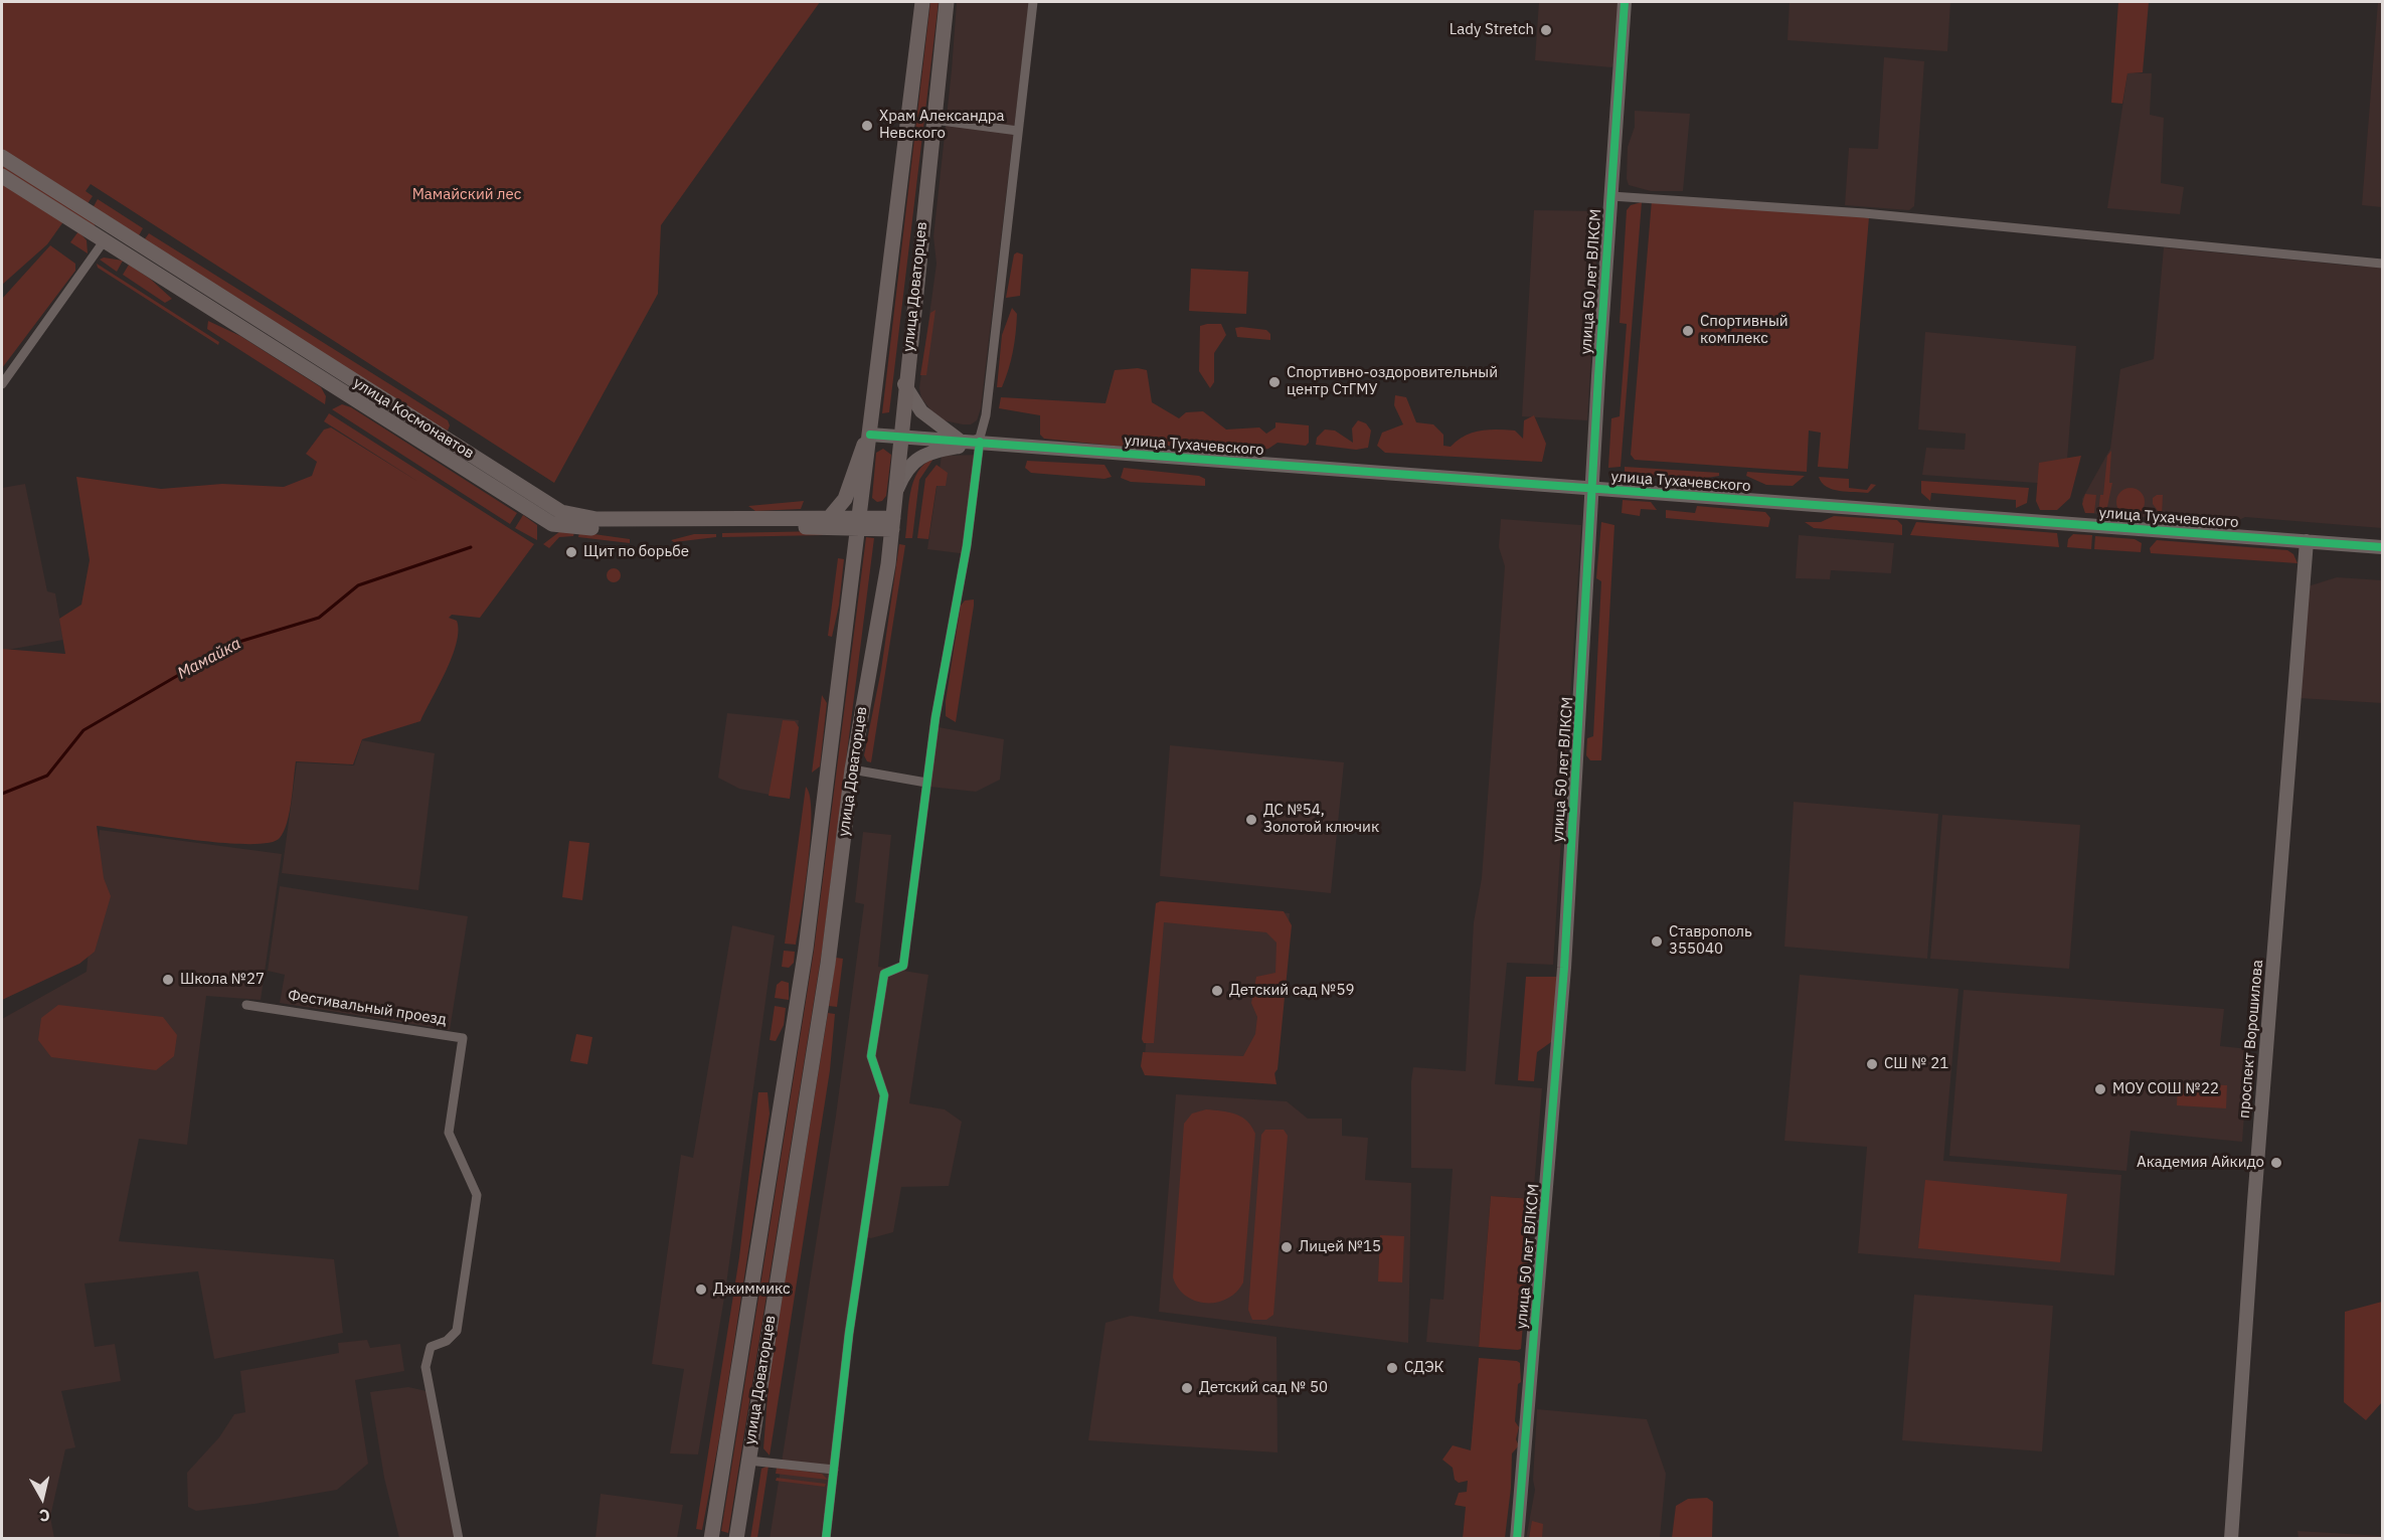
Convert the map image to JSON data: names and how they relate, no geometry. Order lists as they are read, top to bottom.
{
  "streets": {
    "main road": ["улица Доваторцев", "улица Космонавтов"],
    "street": [
      "улица 50 лет ВЛКСМ",
      "улица Тухачевского",
      "Фестивальный проезд",
      "проспект Ворошилова"
    ]
  },
  "crossings": [
    ["улица 50 лет ВЛКСМ", "улица Тухачевского"],
    ["улица Доваторцев", "улица Тухачевского"],
    ["улица Тухачевского", "проспект Ворошилова"]
  ],
  "water": ["Мамайка"],
  "parks": ["Мамайский лес"],
  "places": [
    "Lady Stretch",
    "Храм Александра Невского",
    "Спортивный комплекс",
    "Спортивно-оздоровительный центр СтГМУ",
    "Щит по борьбе",
    "ДС №54, Золотой ключик",
    "Ставрополь 355040",
    "Школа №27",
    "Детский сад №59",
    "СШ № 21",
    "МОУ СОШ №22",
    "Академия Айкидо",
    "Лицей №15",
    "Джиммикс",
    "СДЭК",
    "Детский сад № 50"
  ],
  "north": "bottom"
}
